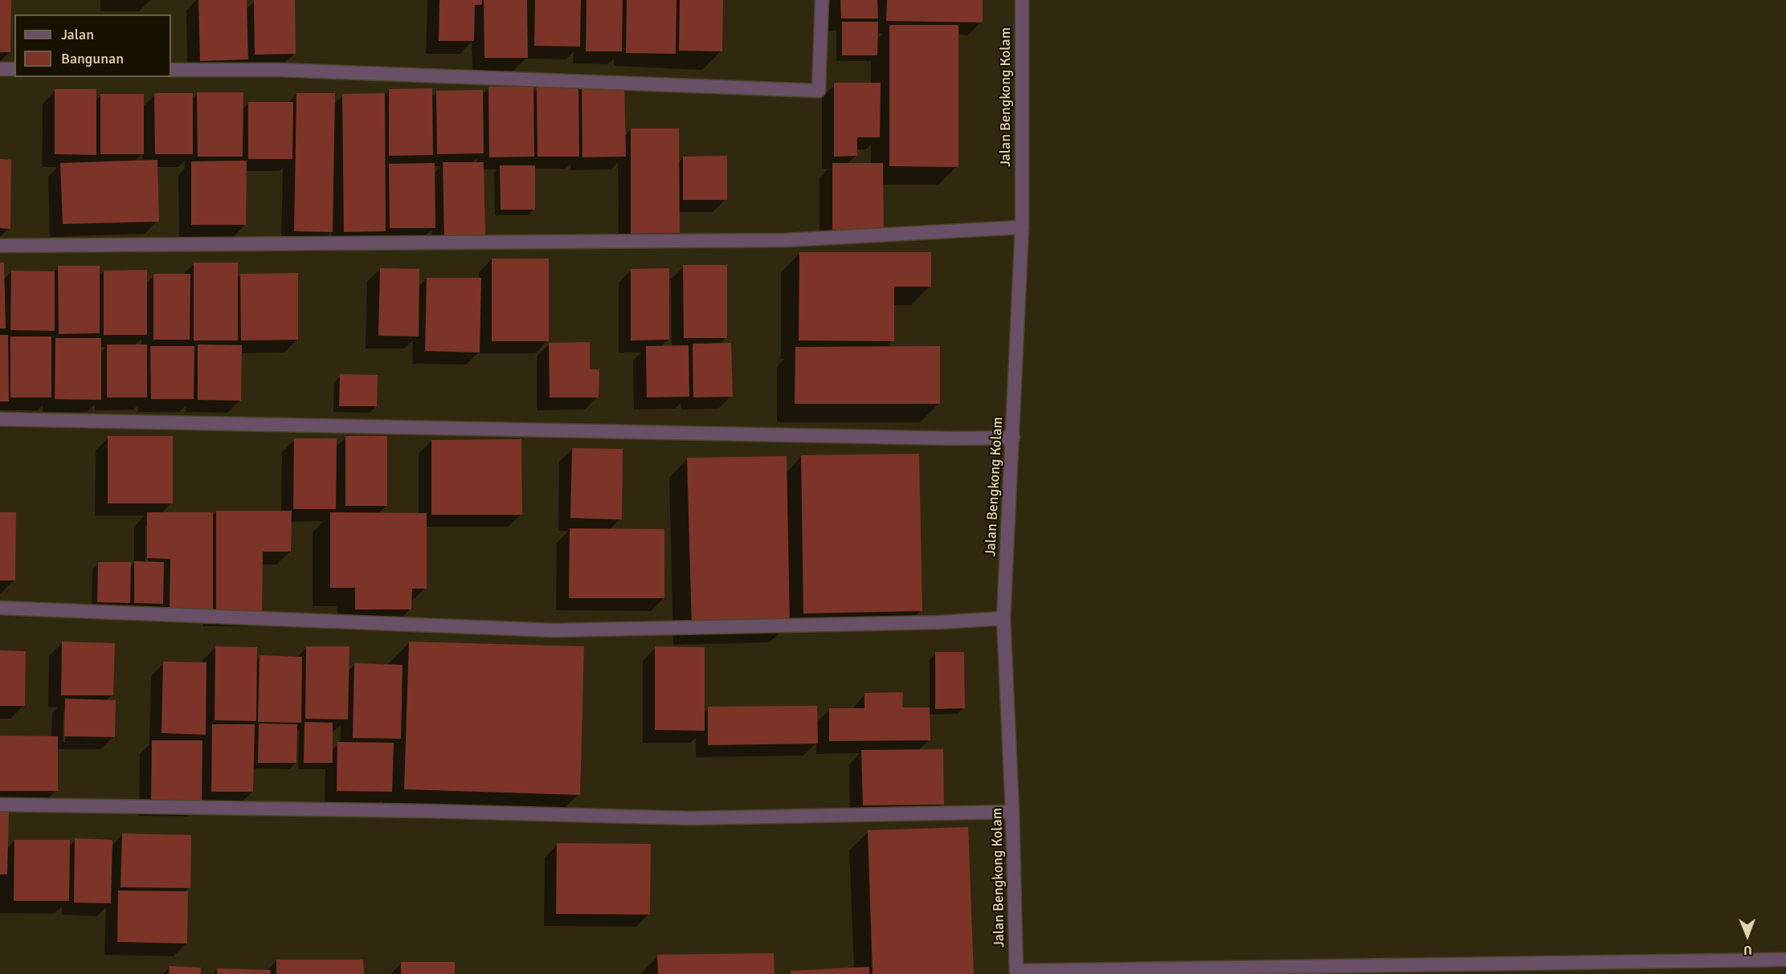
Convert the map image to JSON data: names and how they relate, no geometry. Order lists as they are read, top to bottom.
{
  "streets": {
    "street": ["Jalan Bengkong Kolam"]
  },
  "legend": ["Jalan", "Bangunan"],
  "north": "bottom"
}
